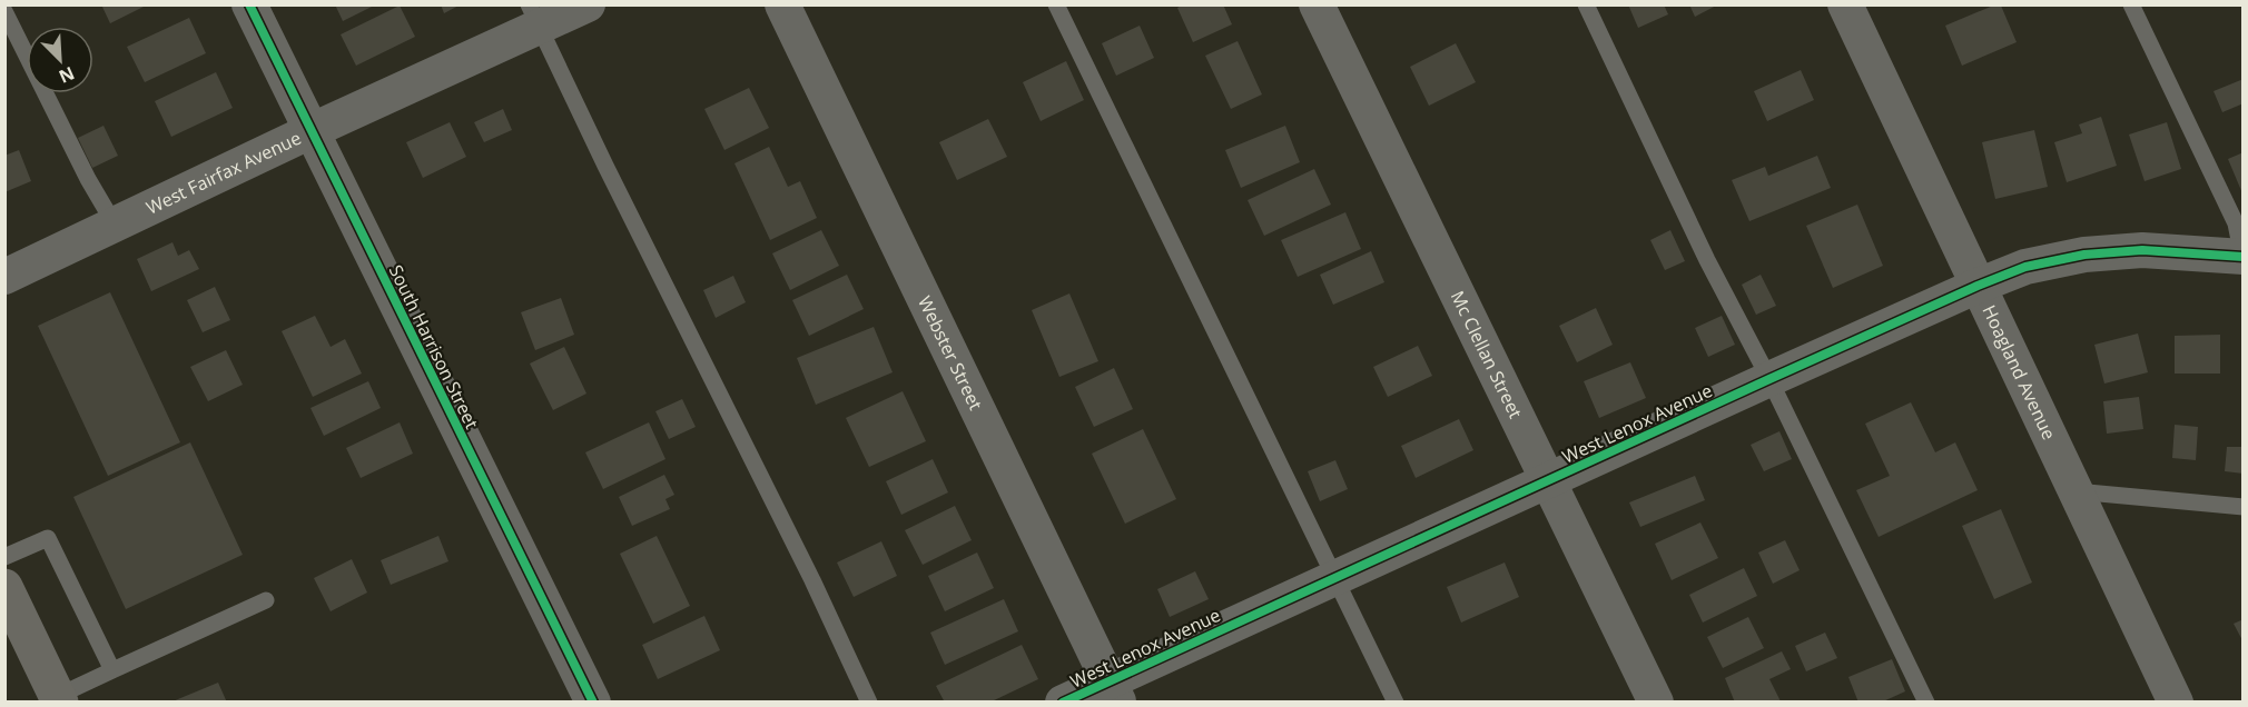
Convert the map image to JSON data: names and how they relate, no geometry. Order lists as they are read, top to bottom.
{
  "streets": {
    "street": [
      "West Fairfax Avenue",
      "South Harrison Street",
      "Webster Street",
      "Mc Clellan Street",
      "Hoagland Avenue",
      "West Lenox Avenue"
    ]
  },
  "crossings": [
    ["West Fairfax Avenue", "South Harrison Street"],
    ["Webster Street", "West Lenox Avenue"],
    ["Mc Clellan Street", "West Lenox Avenue"],
    ["Hoagland Avenue", "West Lenox Avenue"]
  ],
  "north": "bottom right"
}
